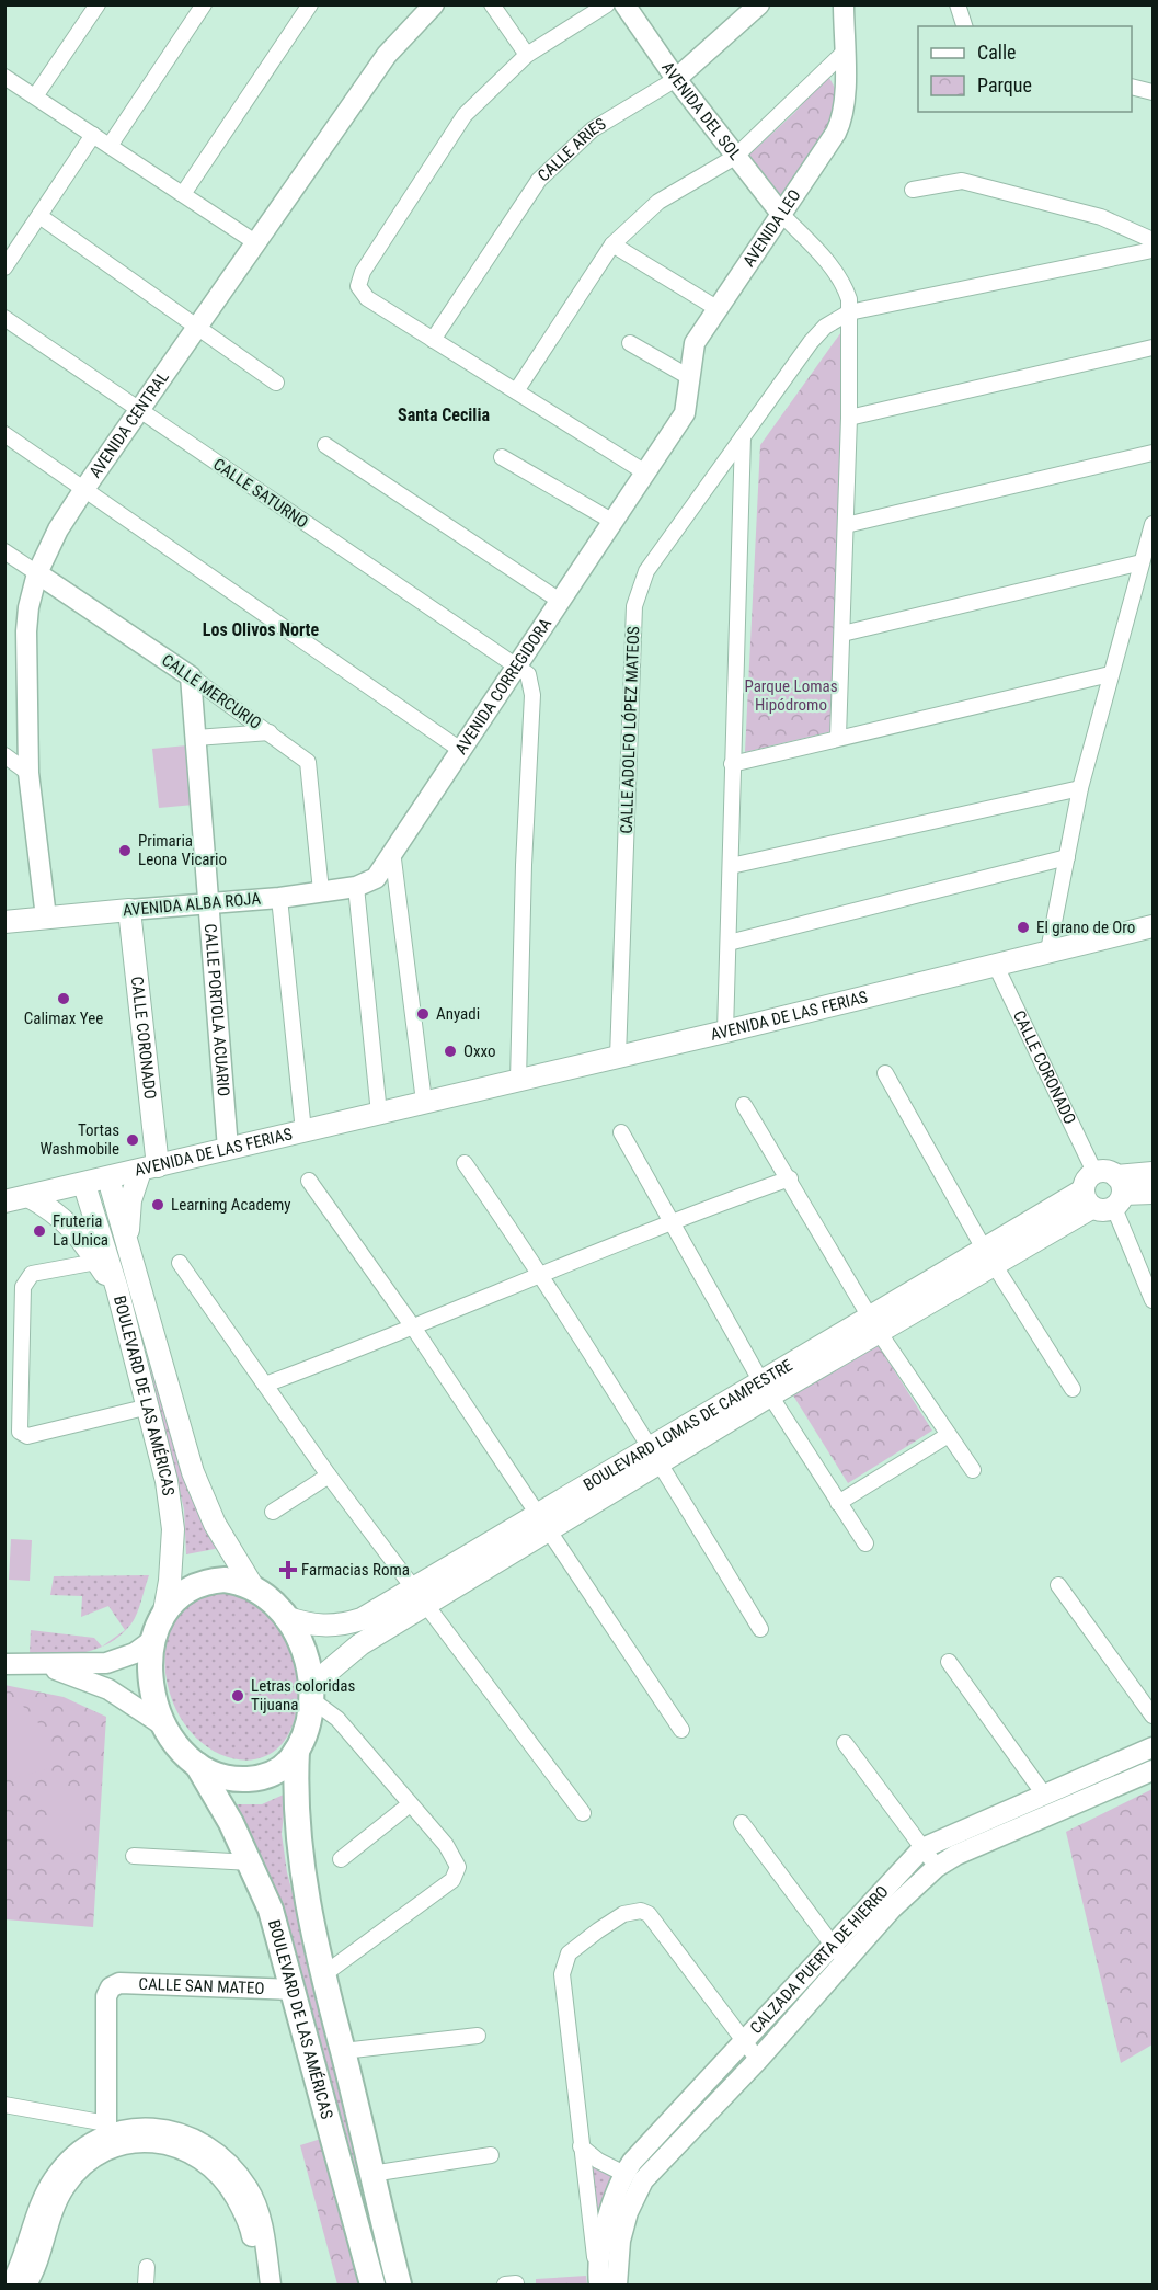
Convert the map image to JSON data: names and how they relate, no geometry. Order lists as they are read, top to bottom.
{
  "streets": {
    "main road": [
      "AVENIDA ALBA ROJA",
      "AVENIDA DE LAS FERIAS",
      "CALLE CORONADO",
      "BOULEVARD DE LAS AMÉRICAS",
      "BOULEVARD LOMAS DE CAMPESTRE"
    ],
    "street": [
      "AVENIDA DEL SOL",
      "CALLE ARIES",
      "AVENIDA LEO",
      "AVENIDA CENTRAL",
      "CALLE SATURNO",
      "AVENIDA CORREGIDORA",
      "CALLE MERCURIO",
      "CALLE ADOLFO LÓPEZ MATEOS",
      "CALLE PORTOLA ACUARIO",
      "CALZADA PUERTA DE HIERRO",
      "CALLE SAN MATEO"
    ]
  },
  "crossings": [
    ["AVENIDA DEL SOL", "CALLE ARIES"],
    ["AVENIDA DEL SOL", "AVENIDA LEO"],
    ["AVENIDA LEO", "AVENIDA CORREGIDORA"],
    ["AVENIDA CENTRAL", "CALLE SATURNO"],
    ["AVENIDA CENTRAL", "CALLE MERCURIO"],
    ["AVENIDA CENTRAL", "AVENIDA ALBA ROJA"],
    ["CALLE SATURNO", "AVENIDA CORREGIDORA"],
    ["AVENIDA CORREGIDORA", "AVENIDA ALBA ROJA"],
    ["CALLE MERCURIO", "AVENIDA ALBA ROJA"],
    ["CALLE MERCURIO", "CALLE PORTOLA ACUARIO"],
    ["CALLE ADOLFO LÓPEZ MATEOS", "AVENIDA DE LAS FERIAS"],
    ["AVENIDA ALBA ROJA", "CALLE PORTOLA ACUARIO"],
    ["AVENIDA ALBA ROJA", "CALLE CORONADO"],
    ["CALLE PORTOLA ACUARIO", "AVENIDA DE LAS FERIAS"],
    ["AVENIDA DE LAS FERIAS", "CALLE CORONADO"],
    ["AVENIDA DE LAS FERIAS", "BOULEVARD DE LAS AMÉRICAS"],
    ["BOULEVARD DE LAS AMÉRICAS", "BOULEVARD LOMAS DE CAMPESTRE"],
    ["BOULEVARD DE LAS AMÉRICAS", "CALLE SAN MATEO"]
  ],
  "districts": ["Santa Cecilia", "Los Olivos Norte"],
  "parks": ["Parque Lomas Hipódromo"],
  "places": {
    "other": [
      "Primaria Leona Vicario",
      "El grano de Oro",
      "Calimax Yee",
      "Anyadi",
      "Oxxo",
      "Tortas Washmobile",
      "Learning Academy",
      "Fruteria La Unica",
      "Letras coloridas Tijuana"
    ],
    "health": ["Farmacias Roma"]
  },
  "legend": ["Calle", "Parque"]
}
